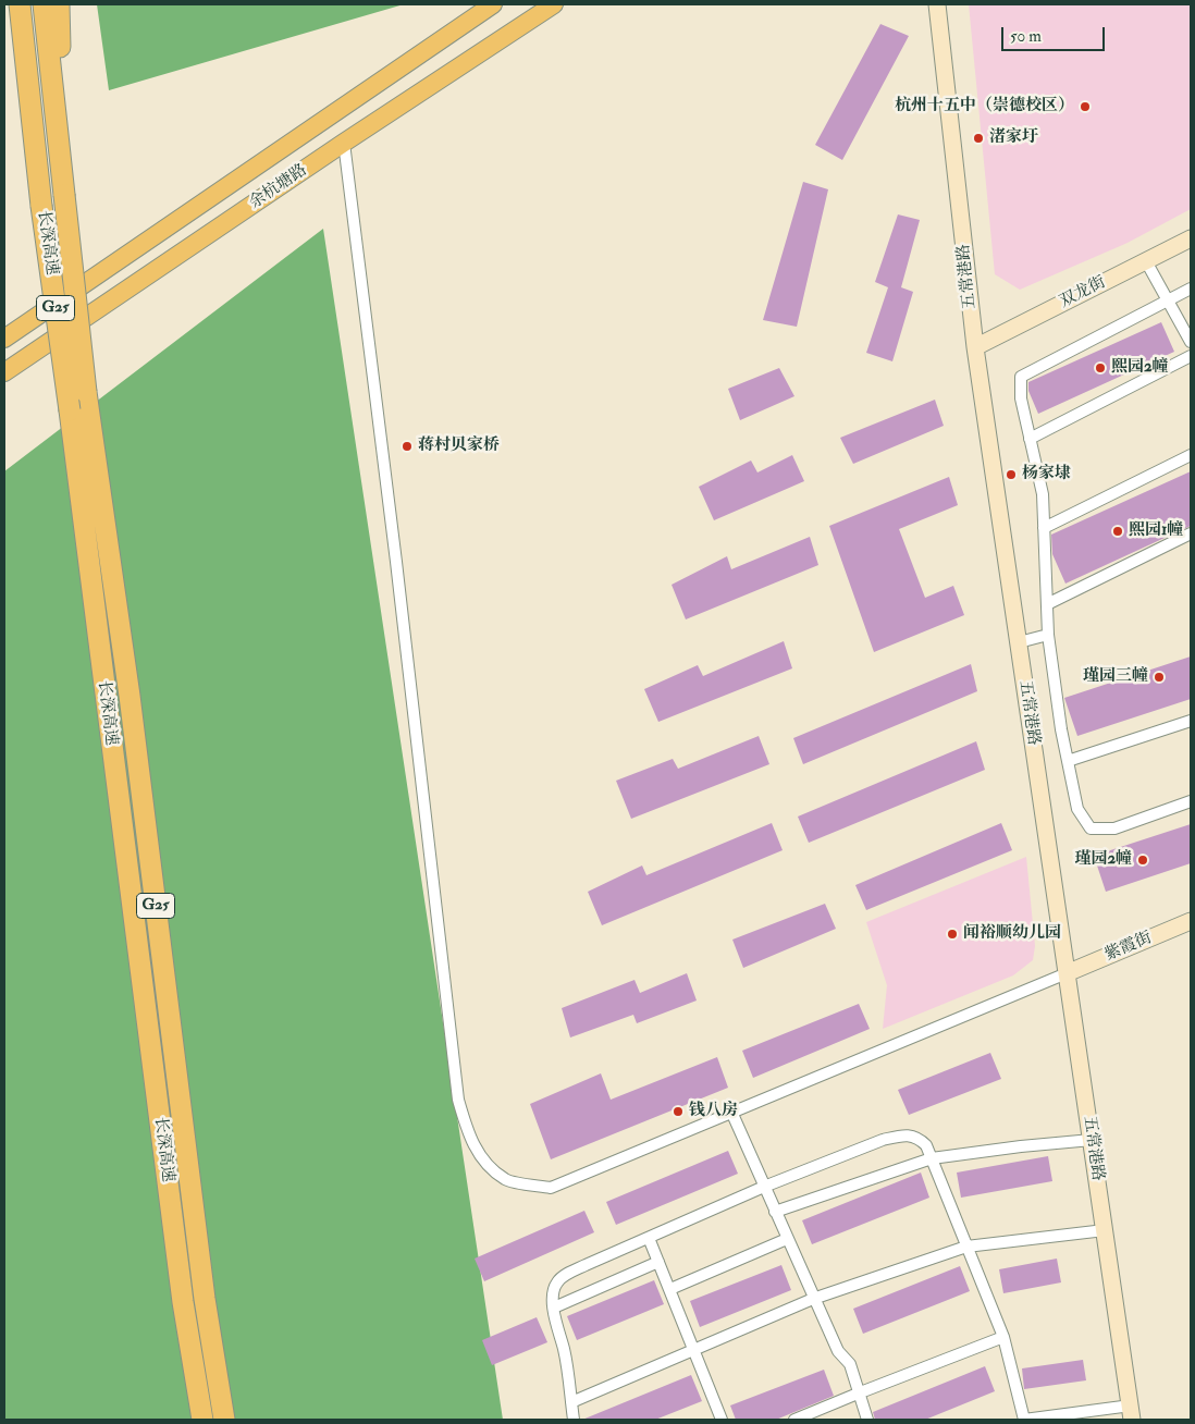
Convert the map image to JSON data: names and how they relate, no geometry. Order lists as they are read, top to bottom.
{
  "streets": {
    "highway": ["长深高速", "G25"],
    "main road": ["余杭塘路"],
    "street": ["五常港路", "双龙街", "紫霞街"]
  },
  "crossings": [
    ["五常港路", "双龙街"],
    ["五常港路", "紫霞街"]
  ],
  "places": [
    "杭州十五中（崇德校区）",
    "渚家圩",
    "熙园2幢",
    "蒋村贝家桥",
    "杨家埭",
    "熙园1幢",
    "瑾园三幢",
    "瑾园2幢",
    "闻裕顺幼儿园",
    "钱八房"
  ],
  "scale_bar": "50 m"
}
